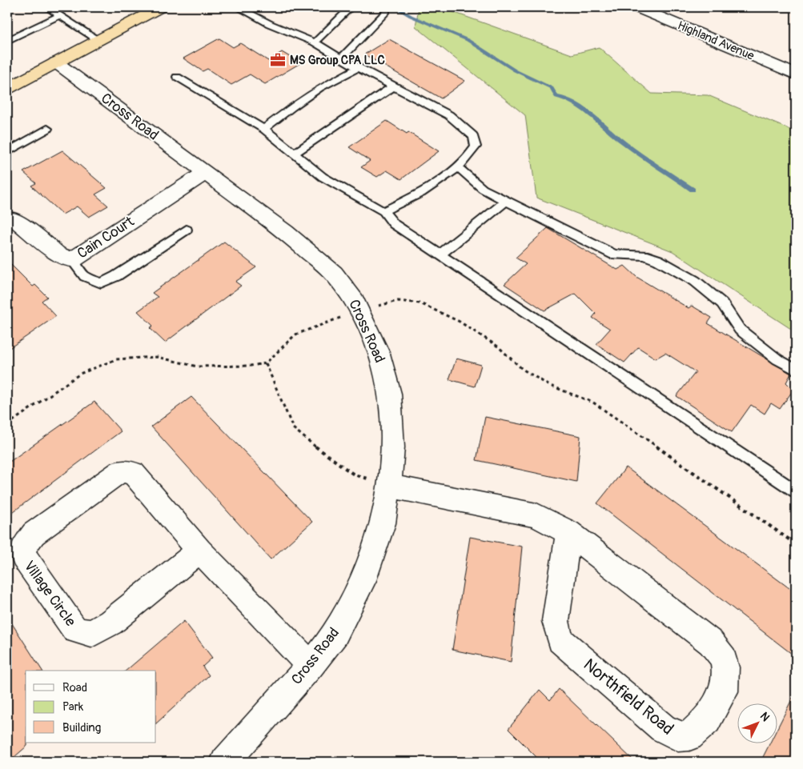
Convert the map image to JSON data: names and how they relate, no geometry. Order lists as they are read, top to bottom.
{
  "streets": {
    "street": [
      "Highland Avenue",
      "Cross Road",
      "Cain Court",
      "Village Circle",
      "Northfield Road"
    ]
  },
  "crossings": [
    ["Cross Road", "Cain Court"],
    ["Cross Road", "Village Circle"],
    ["Cross Road", "Northfield Road"]
  ],
  "places": {
    "office": ["MS Group CPA LLC"]
  },
  "legend": ["Road", "Park", "Building"],
  "north": "top right"
}
